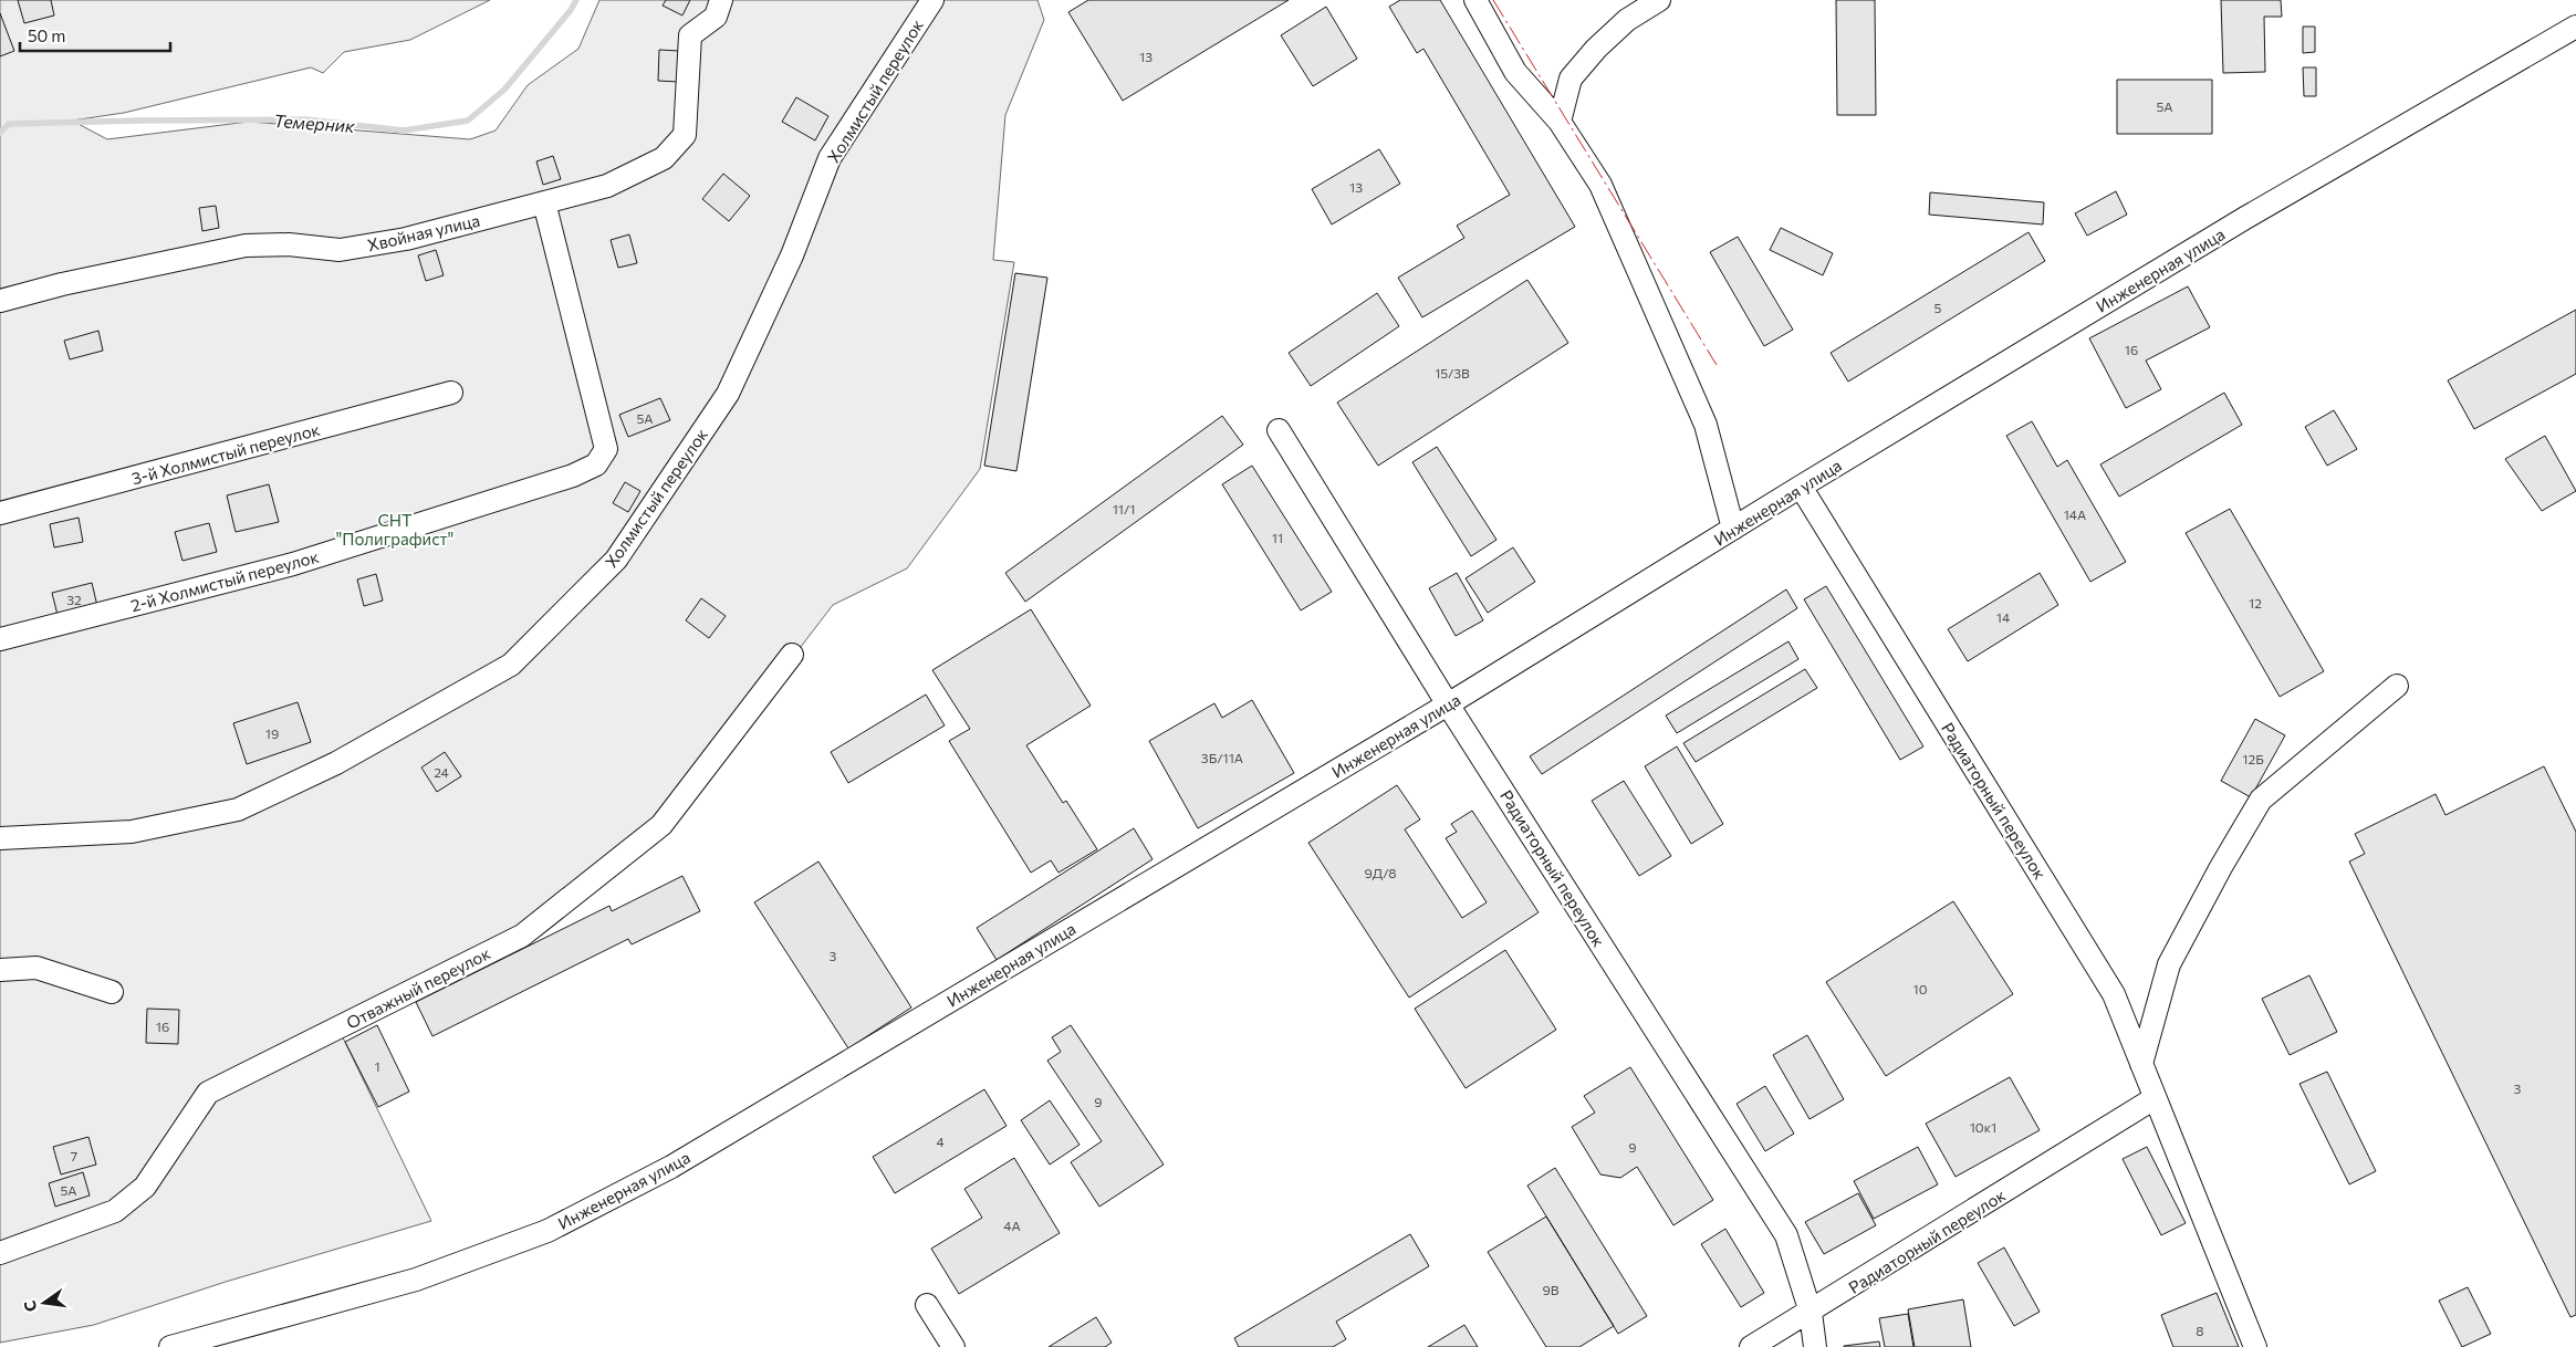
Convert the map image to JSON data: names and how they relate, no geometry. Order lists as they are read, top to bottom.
{
  "streets": {
    "street": [
      "Холмистый переулок",
      "Хвойная улица",
      "Инженерная улица",
      "3-й Холмистый переулок",
      "2-й Холмистый переулок",
      "Радиаторный переулок",
      "Отважный переулок"
    ]
  },
  "crossings": [
    ["Хвойная улица", "2-й Холмистый переулок"],
    ["Инженерная улица", "Радиаторный переулок"]
  ],
  "water": ["Темерник"],
  "parks": ["СНТ \"Полиграфист\""],
  "house_numbers": [
    "13",
    "5А",
    "13",
    "5",
    "16",
    "15/3В",
    "5А",
    "11/1",
    "14А",
    "11",
    "32",
    "12",
    "14",
    "19",
    "3Б/11А",
    "12Б",
    "24",
    "9Д/8",
    "3",
    "10",
    "16",
    "1",
    "3",
    "9",
    "10к1",
    "4",
    "9",
    "7",
    "5А",
    "4А",
    "9В",
    "8"
  ],
  "scale_bar": "50 m",
  "north": "left"
}
